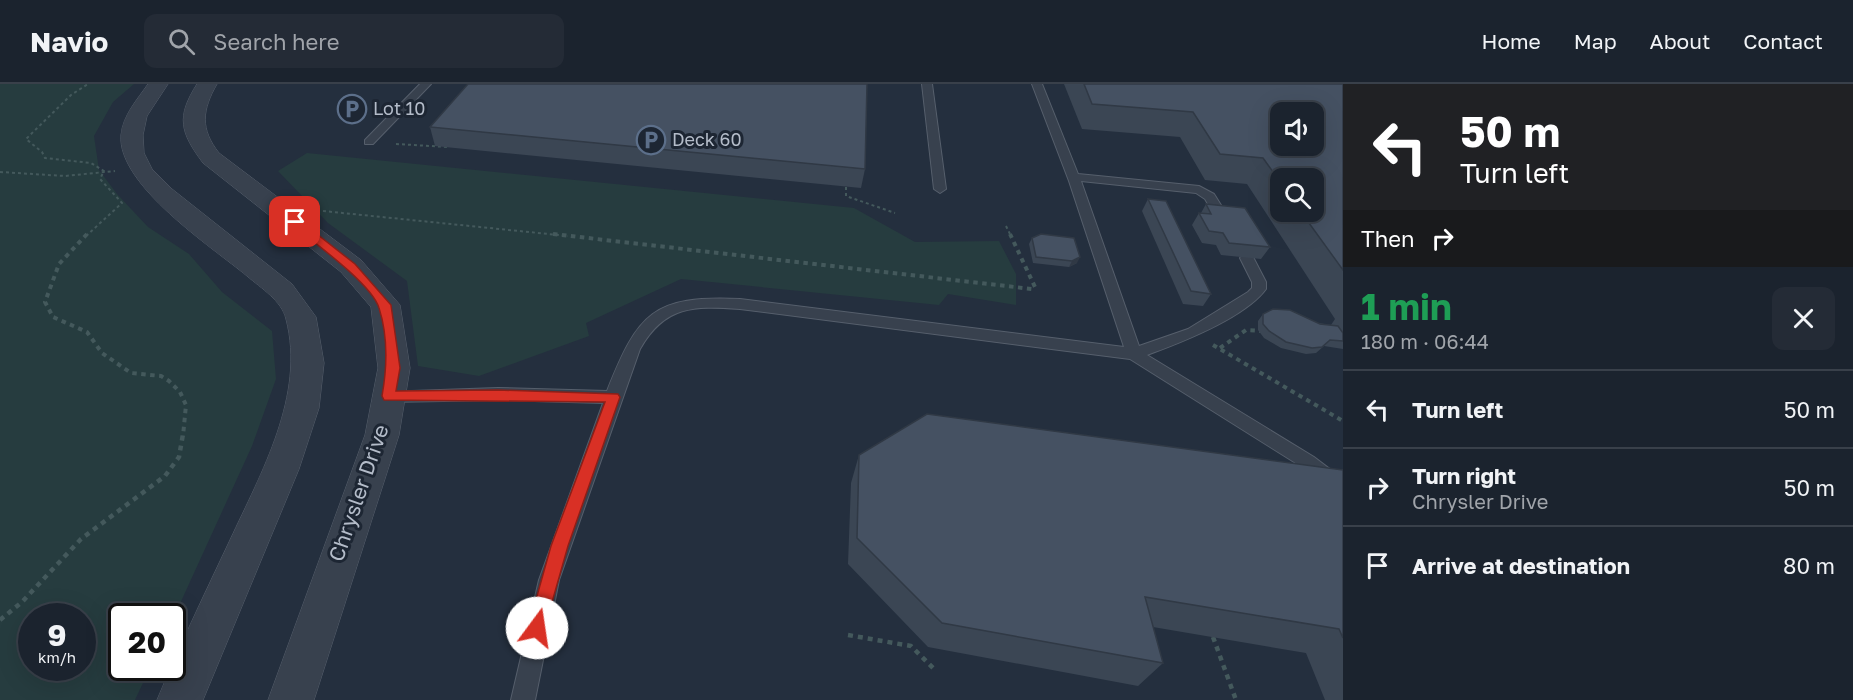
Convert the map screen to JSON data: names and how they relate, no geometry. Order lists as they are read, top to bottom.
{
  "streets": {
    "street": ["Chrysler Drive"]
  },
  "places": {
    "parking": ["Lot 10", "Deck 60"]
  },
  "page": {
    "header": "Navio",
    "search": "Search here",
    "nav": [
      "Home",
      "Map",
      "About",
      "Contact"
    ],
    "turn": ["50 m", "Turn left"],
    "then": "Then",
    "heading": ["1 min", "180 m · 06:44"],
    "list": [
      {
        "name": "Turn left",
        "value": "50 m"
      },
      {
        "name": "Turn right",
        "note": "Chrysler Drive",
        "value": "50 m"
      },
      {
        "name": "Arrive at destination",
        "value": "80 m"
      }
    ],
    "speed": "9 km/h",
    "limit": "20"
  }
}
